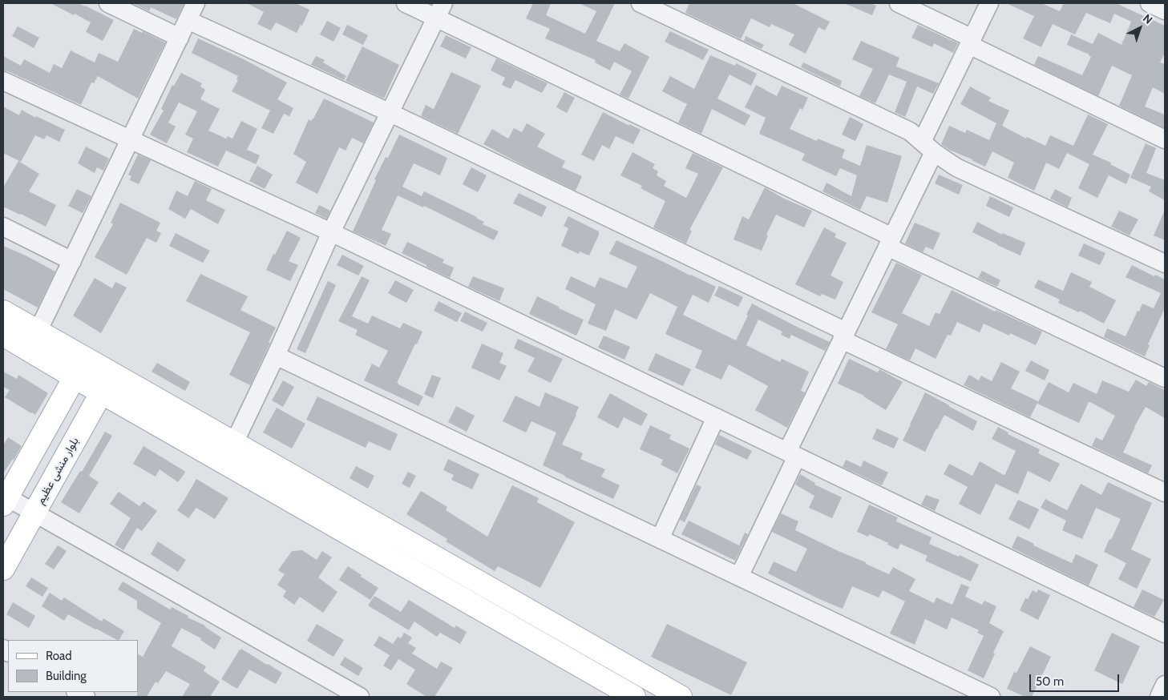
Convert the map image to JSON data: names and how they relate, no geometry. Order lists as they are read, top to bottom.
{
  "streets": {
    "main road": ["بلوار منشی عظیم"]
  },
  "legend": ["Road", "Building"],
  "scale_bar": "50 m",
  "north": "top right"
}
